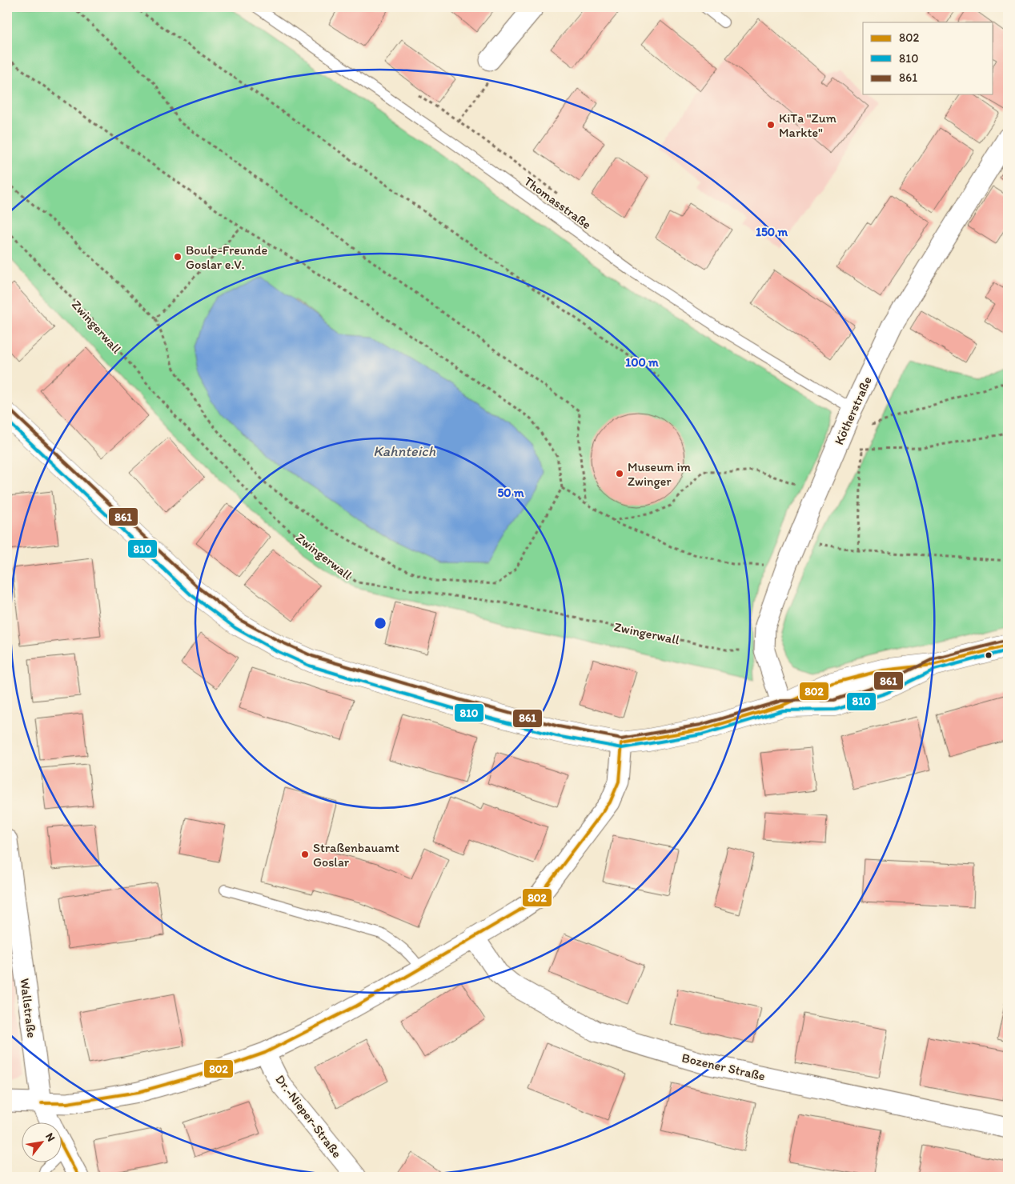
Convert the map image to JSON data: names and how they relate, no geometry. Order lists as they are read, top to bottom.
{
  "streets": {
    "street": [
      "Kötherstraße",
      "Wallstraße",
      "Bozener Straße",
      "Dr.-Nieper-Straße"
    ],
    "lane": ["Thomasstraße"],
    "path": ["Zwingerwall"]
  },
  "crossings": [
    ["Thomasstraße", "Kötherstraße"],
    ["Zwingerwall", "Kötherstraße"]
  ],
  "water": ["Kahnteich"],
  "places": [
    "KiTa \"Zum Markte\"",
    "Boule-Freunde Goslar e.V.",
    "Museum im Zwinger",
    "Straßenbauamt Goslar"
  ],
  "lines": ["transit line 861", "transit line 810", "transit line 802"],
  "legend": ["802", "810", "861"],
  "north": "top right",
  "rings": ["150 m", "100 m", "50 m"]
}
